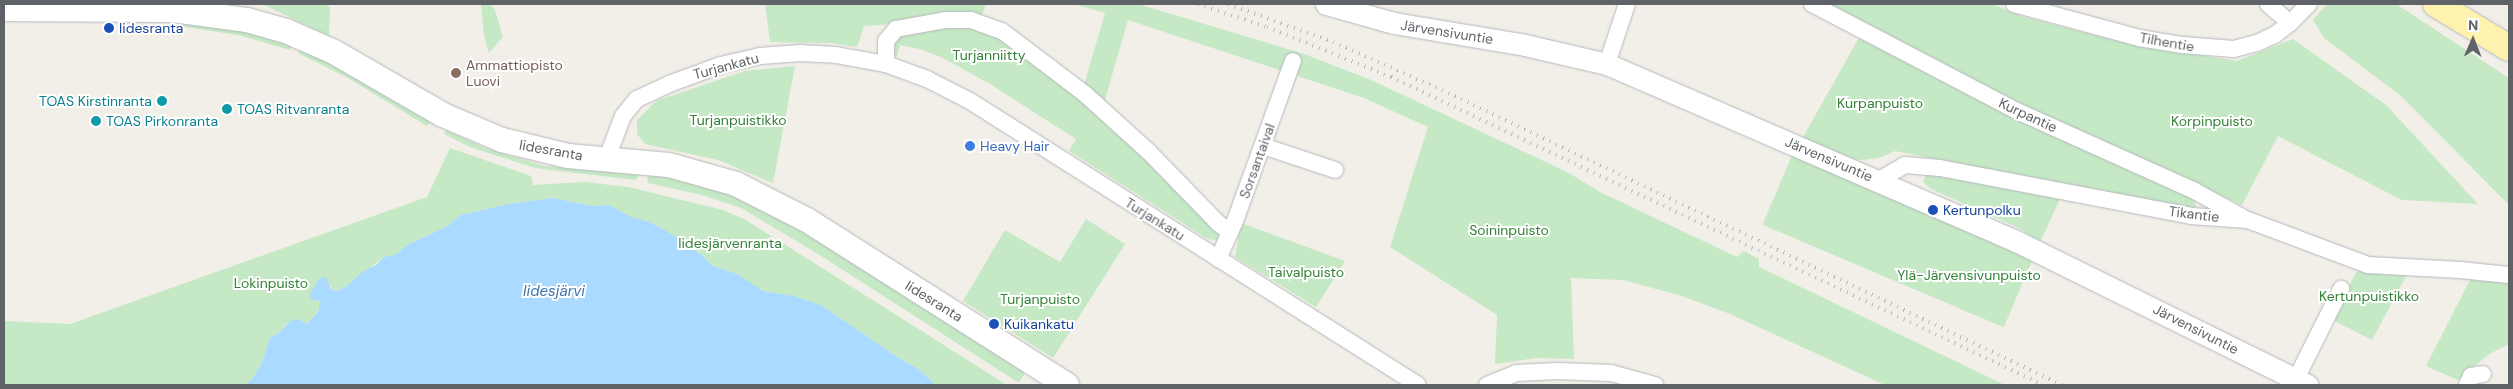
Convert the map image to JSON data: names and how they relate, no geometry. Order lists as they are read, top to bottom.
{
  "streets": {
    "main road": ["Iidesranta"],
    "street": [
      "Järvensivuntie",
      "Tilhentie",
      "Turjankatu",
      "Kurpantie",
      "Sorsantaival",
      "Tikantie"
    ]
  },
  "crossings": [
    ["Järvensivuntie", "Tikantie"],
    ["Turjankatu", "Iidesranta"],
    ["Turjankatu", "Sorsantaival"],
    ["Kurpantie", "Tikantie"]
  ],
  "water": ["Iidesjärvi"],
  "parks": [
    "Turjanniitty",
    "Kurpanpuisto",
    "Turjanpuistikko",
    "Korpinpuisto",
    "Soininpuisto",
    "Iidesjärvenranta",
    "Taivalpuisto",
    "Ylä-Järvensivunpuisto",
    "Lokinpuisto",
    "Kertunpuistikko",
    "Turjanpuisto"
  ],
  "places": [
    "Iidesranta",
    "Ammattiopisto Luovi",
    "TOAS Kirstinranta",
    "TOAS Ritvanranta",
    "TOAS Pirkonranta",
    "Heavy Hair",
    "Kertunpolku",
    "Kuikankatu"
  ],
  "north": "top"
}
